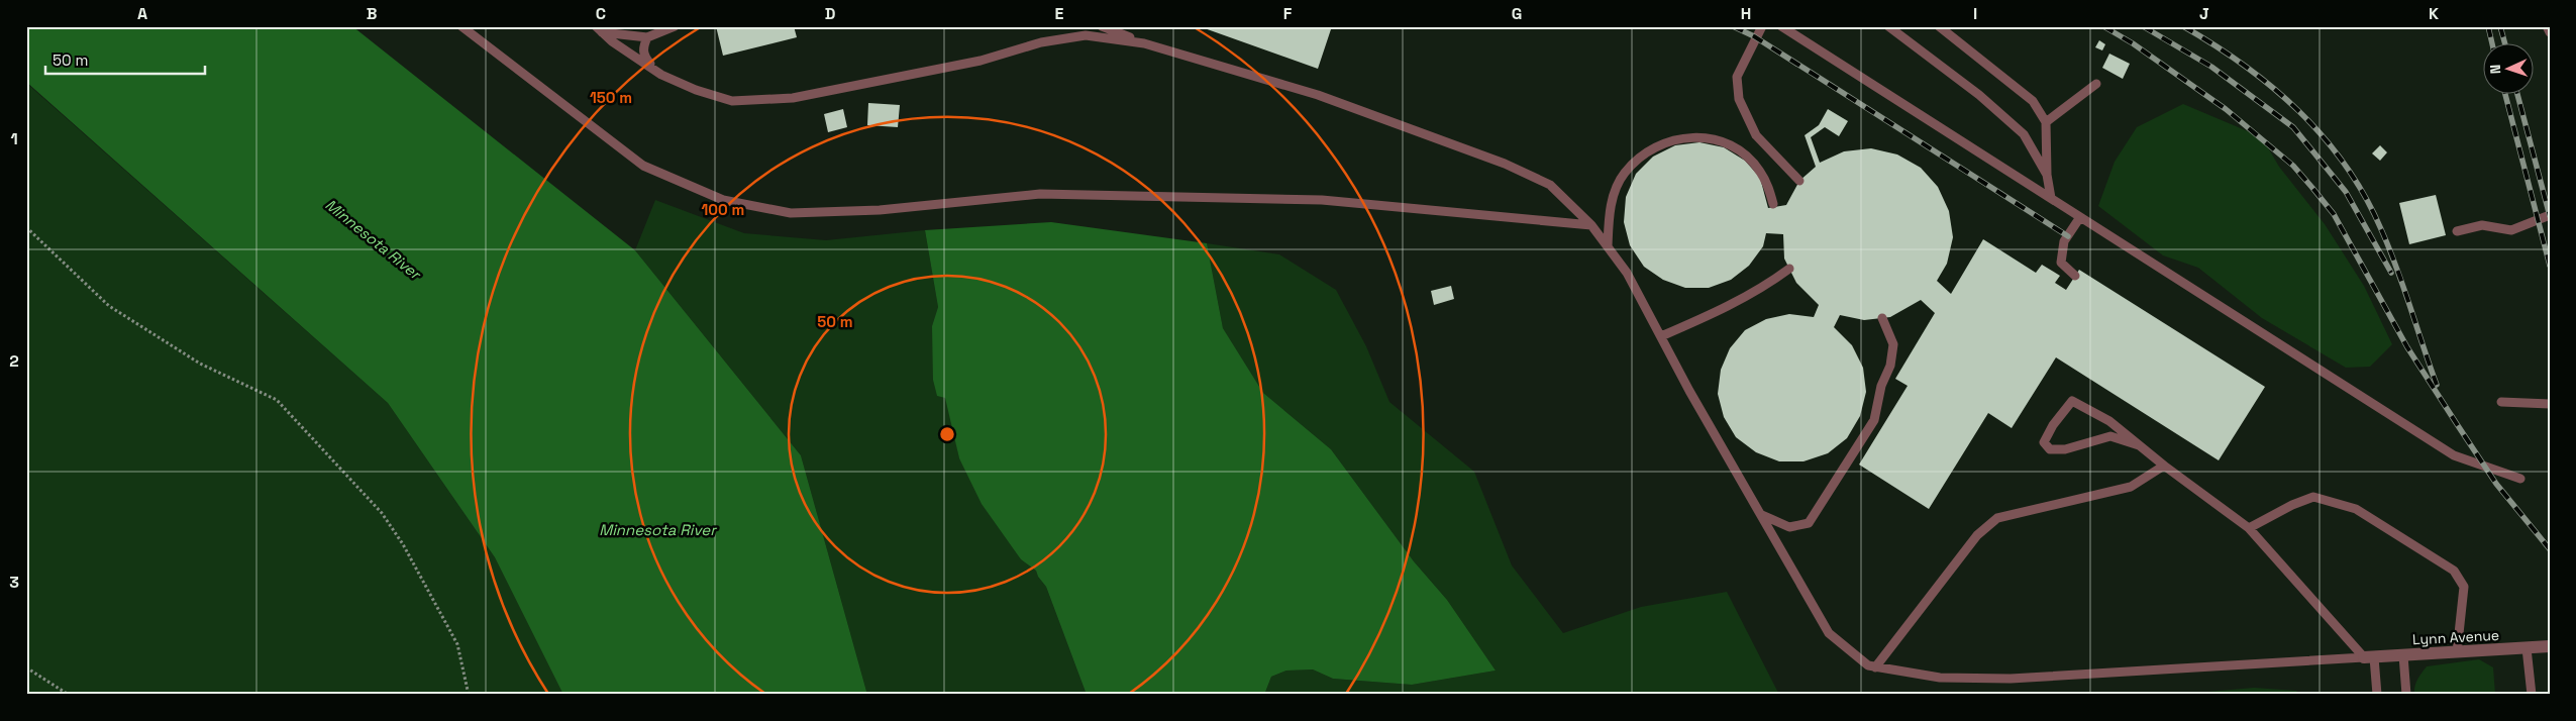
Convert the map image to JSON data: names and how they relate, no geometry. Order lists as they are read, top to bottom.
{
  "streets": {
    "street": ["Lynn Avenue"]
  },
  "water": ["Minnesota River"],
  "scale_bar": "50 m",
  "north": "left",
  "grid": {
    "columns": [
      "A",
      "B",
      "C",
      "D",
      "E",
      "F",
      "G",
      "H",
      "I",
      "J",
      "K"
    ],
    "rows": ["1", "2", "3"]
  },
  "rings": ["150 m", "100 m", "50 m"]
}
